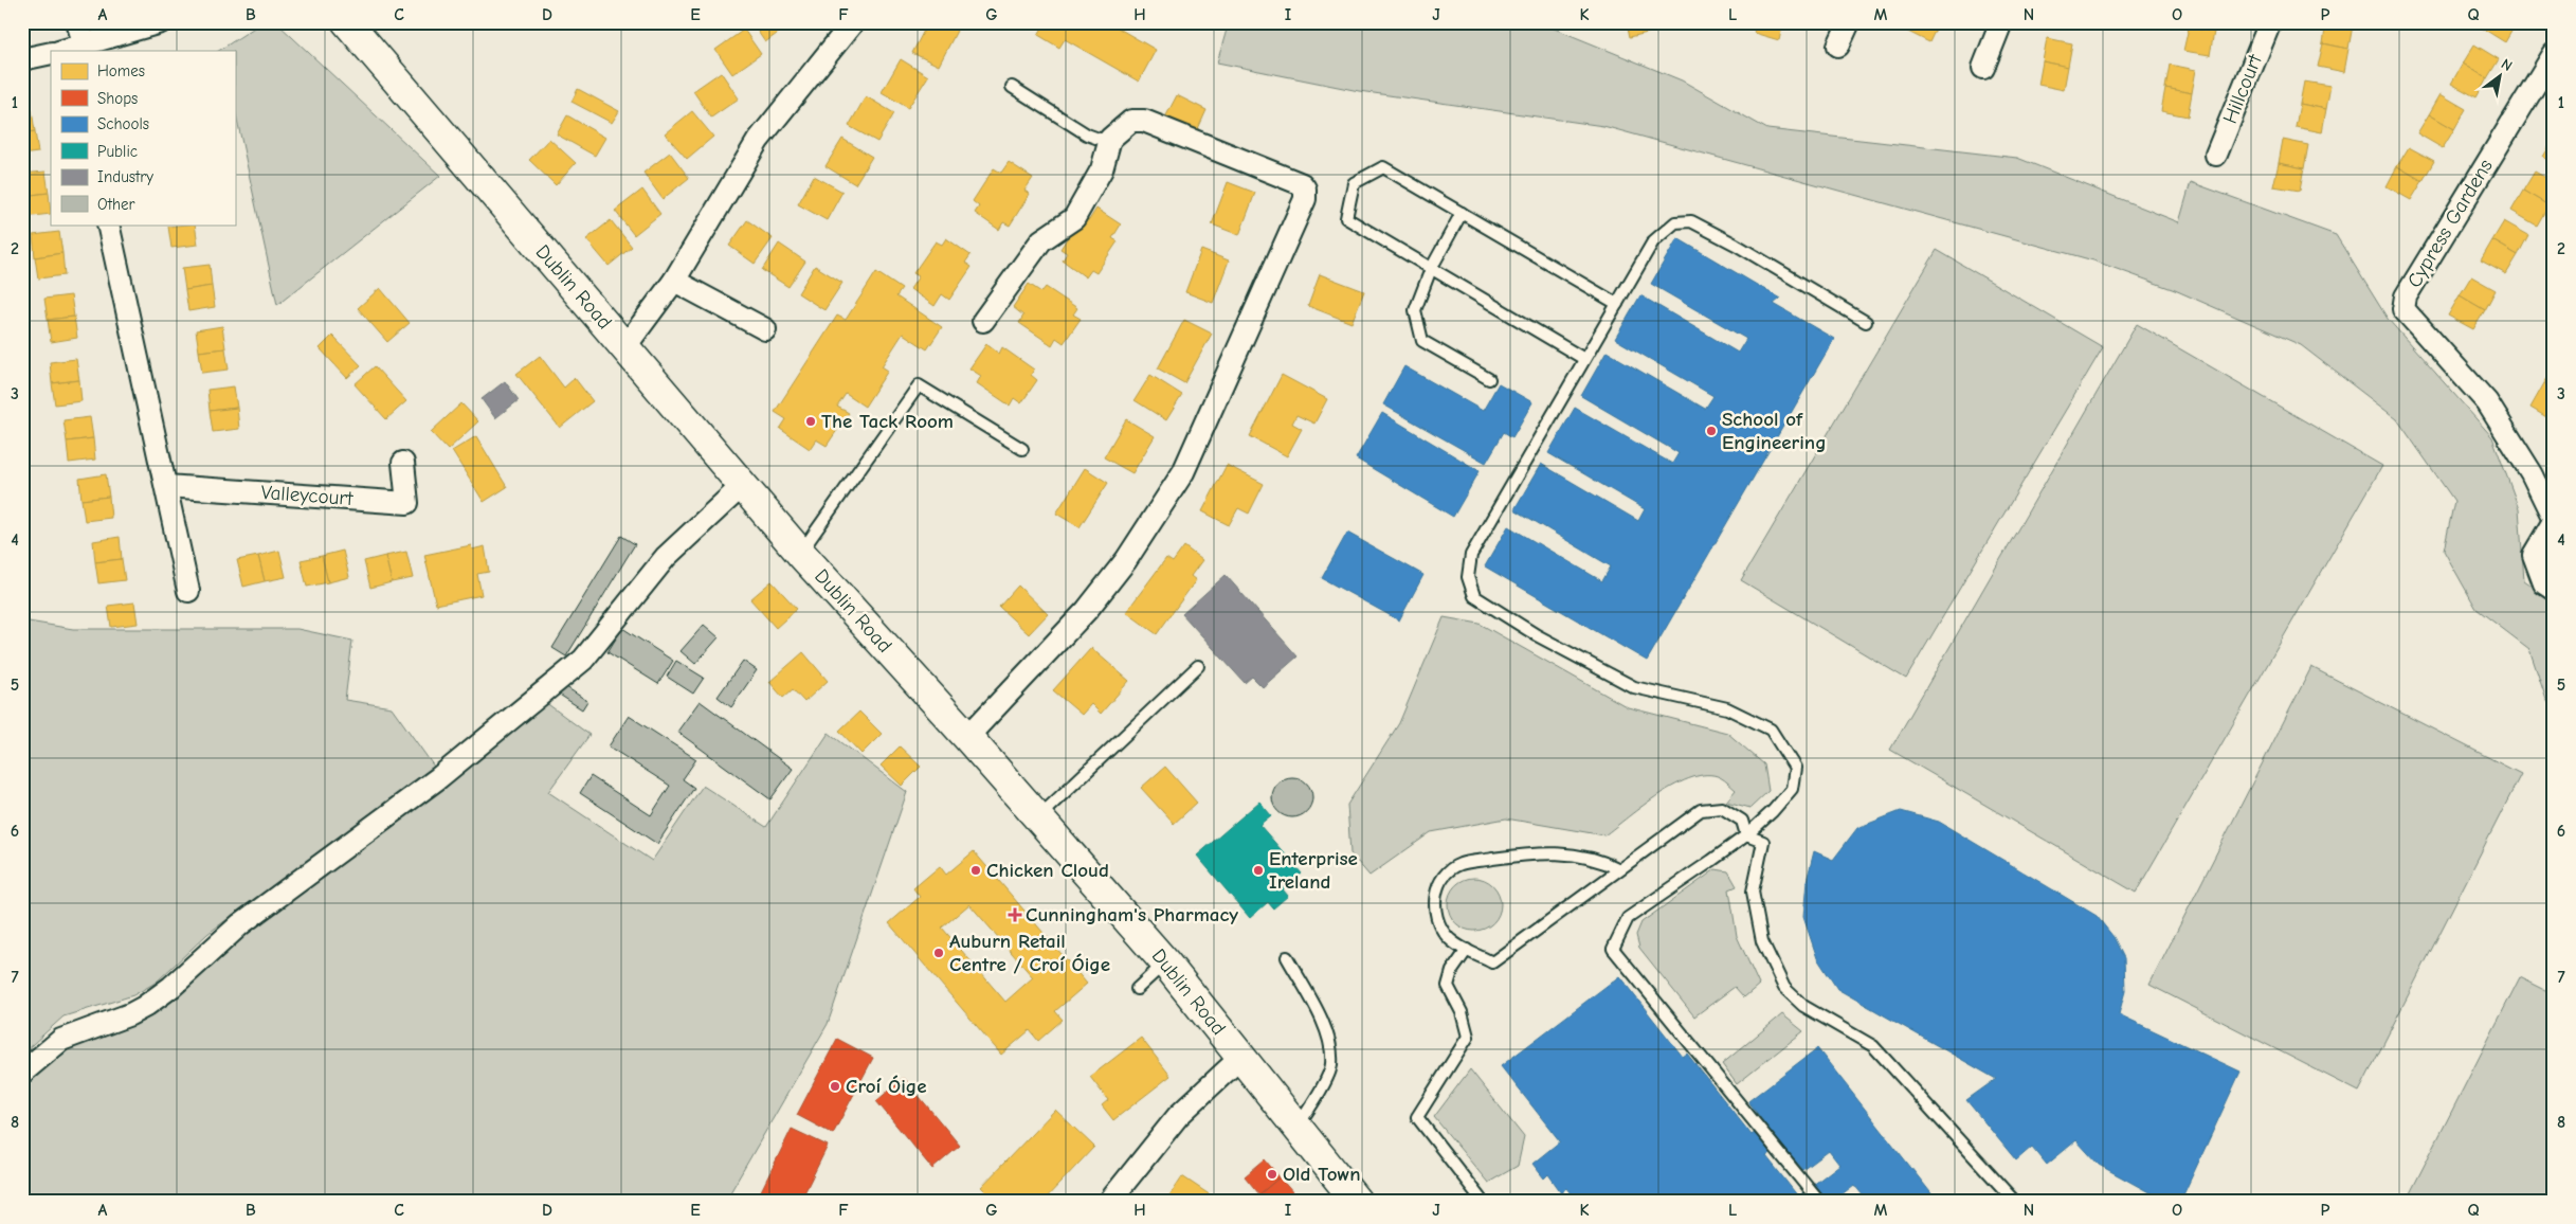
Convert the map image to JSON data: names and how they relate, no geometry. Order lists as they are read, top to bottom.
{
  "streets": {
    "main road": ["Dublin Road"],
    "street": ["Hillcourt", "Cypress Gardens", "Valleycourt"]
  },
  "places": {
    "other": [
      "The Tack Room",
      "School of Engineering",
      "Chicken Cloud",
      "Enterprise Ireland",
      "Auburn Retail Centre / Croí Óige",
      "Croí Óige",
      "Old Town"
    ],
    "health": ["Cunningham's Pharmacy"]
  },
  "legend": [
    "Homes",
    "Shops",
    "Schools",
    "Public",
    "Industry",
    "Other"
  ],
  "north": "top right",
  "grid": {
    "columns": [
      "A",
      "B",
      "C",
      "D",
      "E",
      "F",
      "G",
      "H",
      "I",
      "J",
      "K",
      "L",
      "M",
      "N",
      "O",
      "P",
      "Q"
    ],
    "rows": [
      "1",
      "2",
      "3",
      "4",
      "5",
      "6",
      "7",
      "8"
    ]
  }
}
